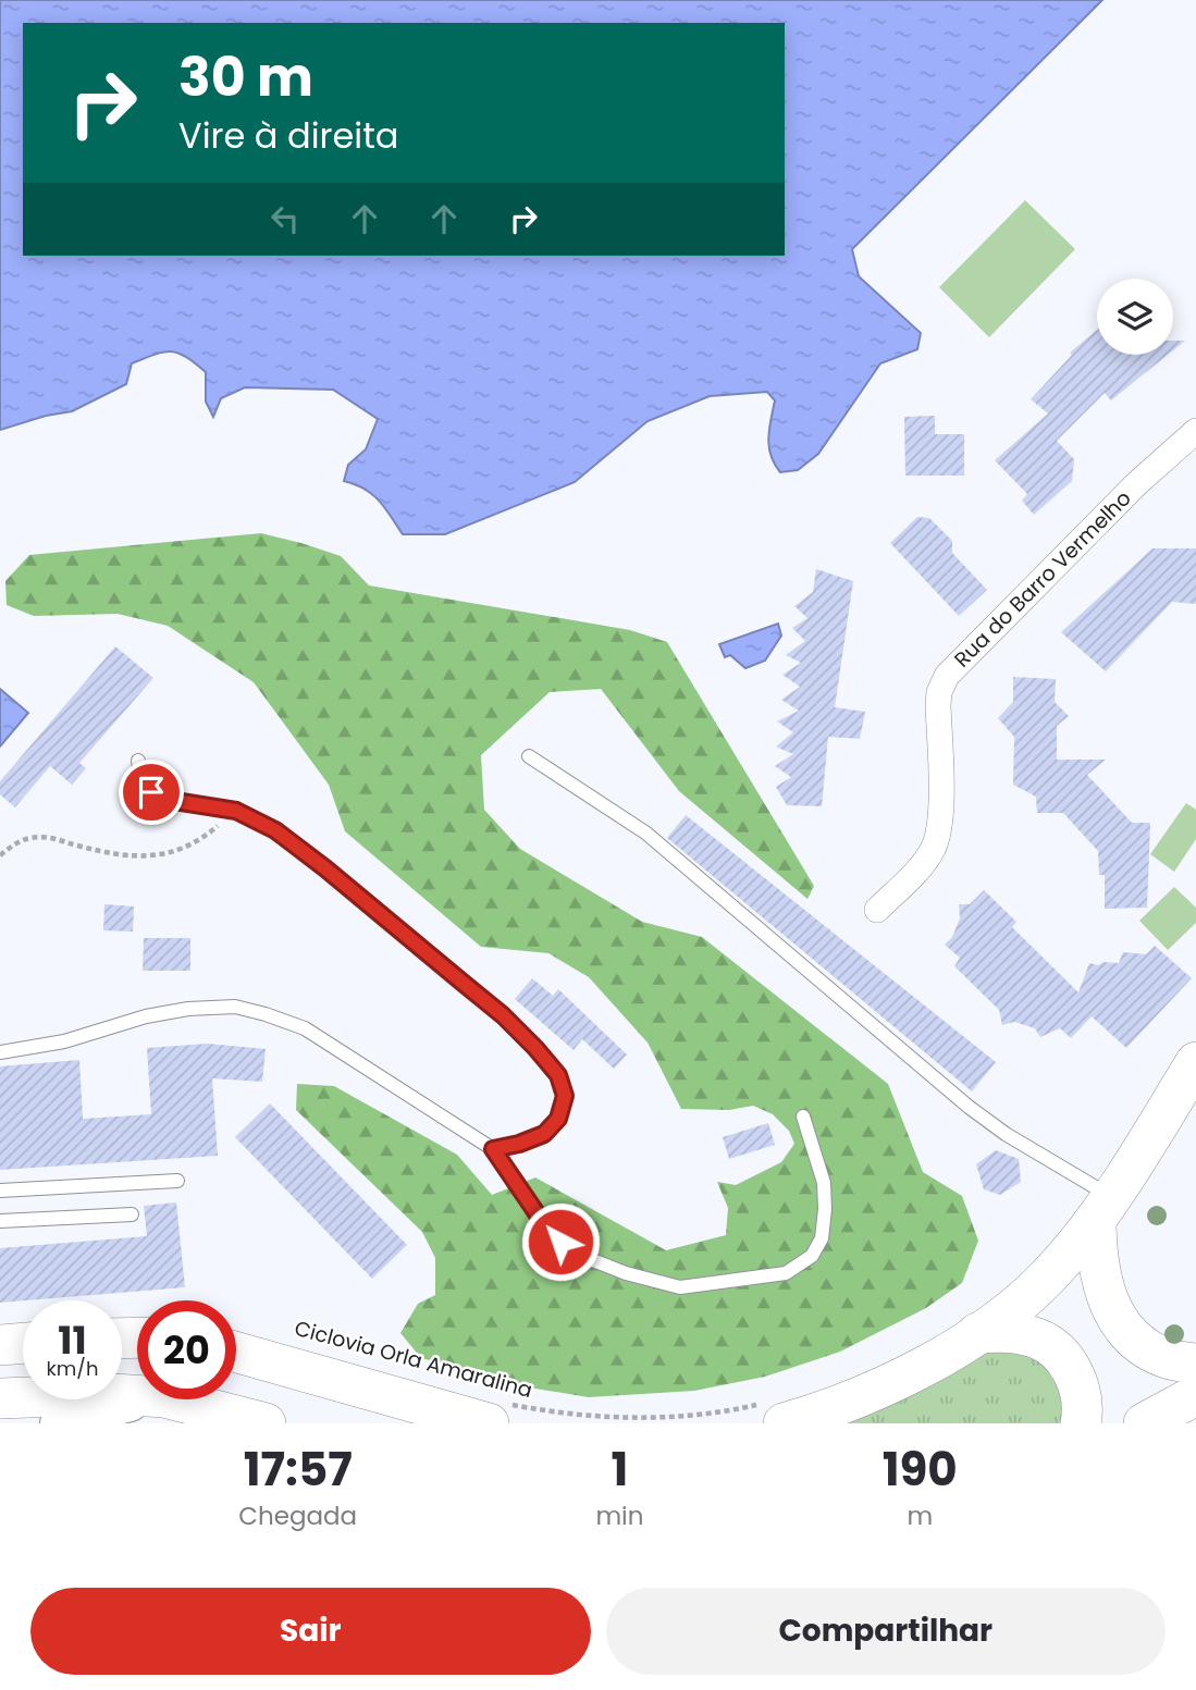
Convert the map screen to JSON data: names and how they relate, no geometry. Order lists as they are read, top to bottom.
{
  "streets": {
    "street": ["Rua do Barro Vermelho"],
    "path": ["Ciclovia Orla Amaralina"]
  },
  "page": {
    "turn": ["30 m", "Vire à direita"],
    "speed": "11 km/h",
    "limit": "20",
    "eta": [
      "17:57",
      "Chegada",
      "1",
      "min",
      "190",
      "m"
    ],
    "buttons": ["Sair", "Compartilhar"]
  }
}
